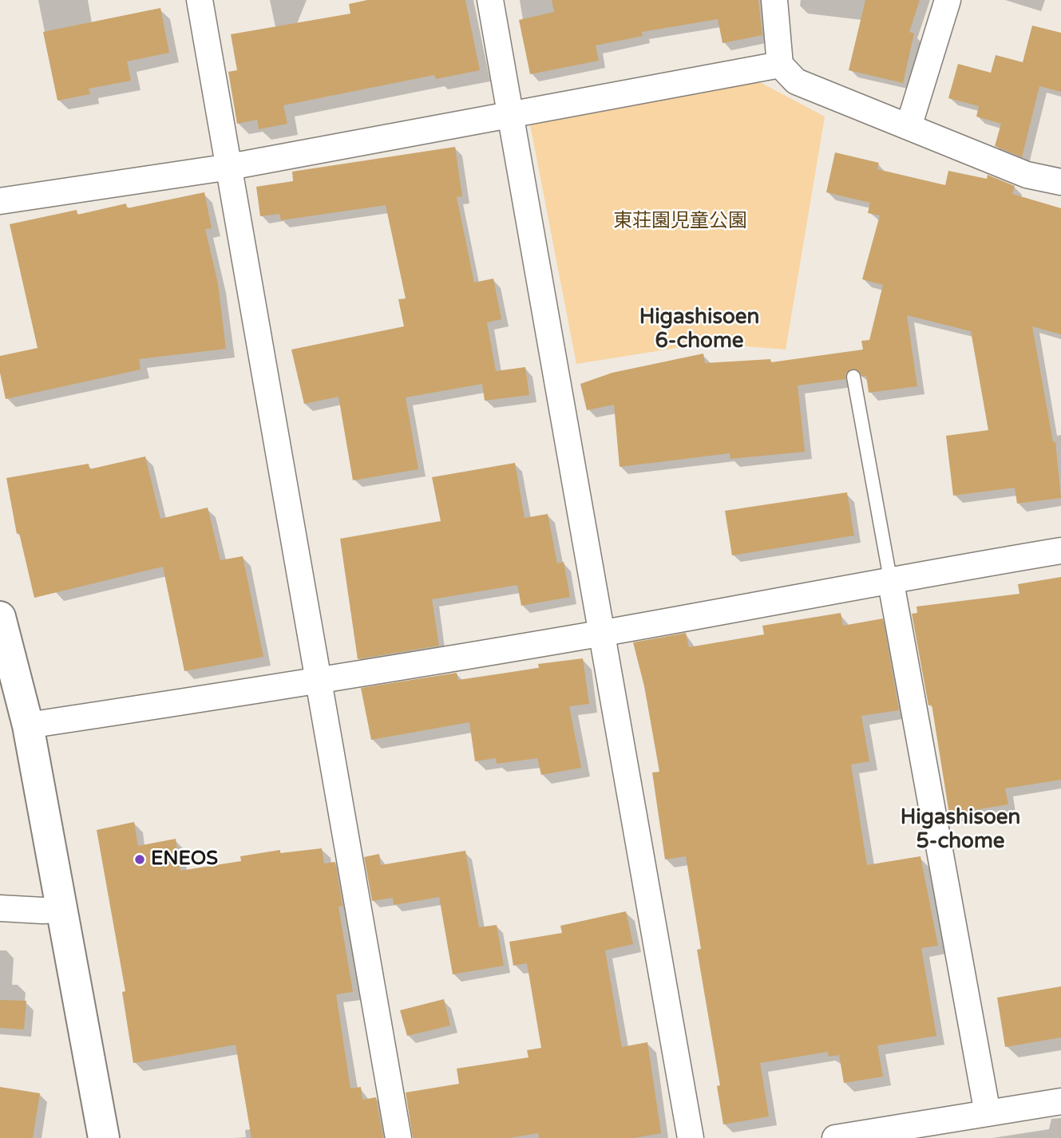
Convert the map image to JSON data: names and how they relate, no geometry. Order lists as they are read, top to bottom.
{
  "districts": ["Higashisoen 6-chome", "Higashisoen 5-chome"],
  "parks": ["東荘園児童公園"],
  "places": ["ENEOS"]
}
